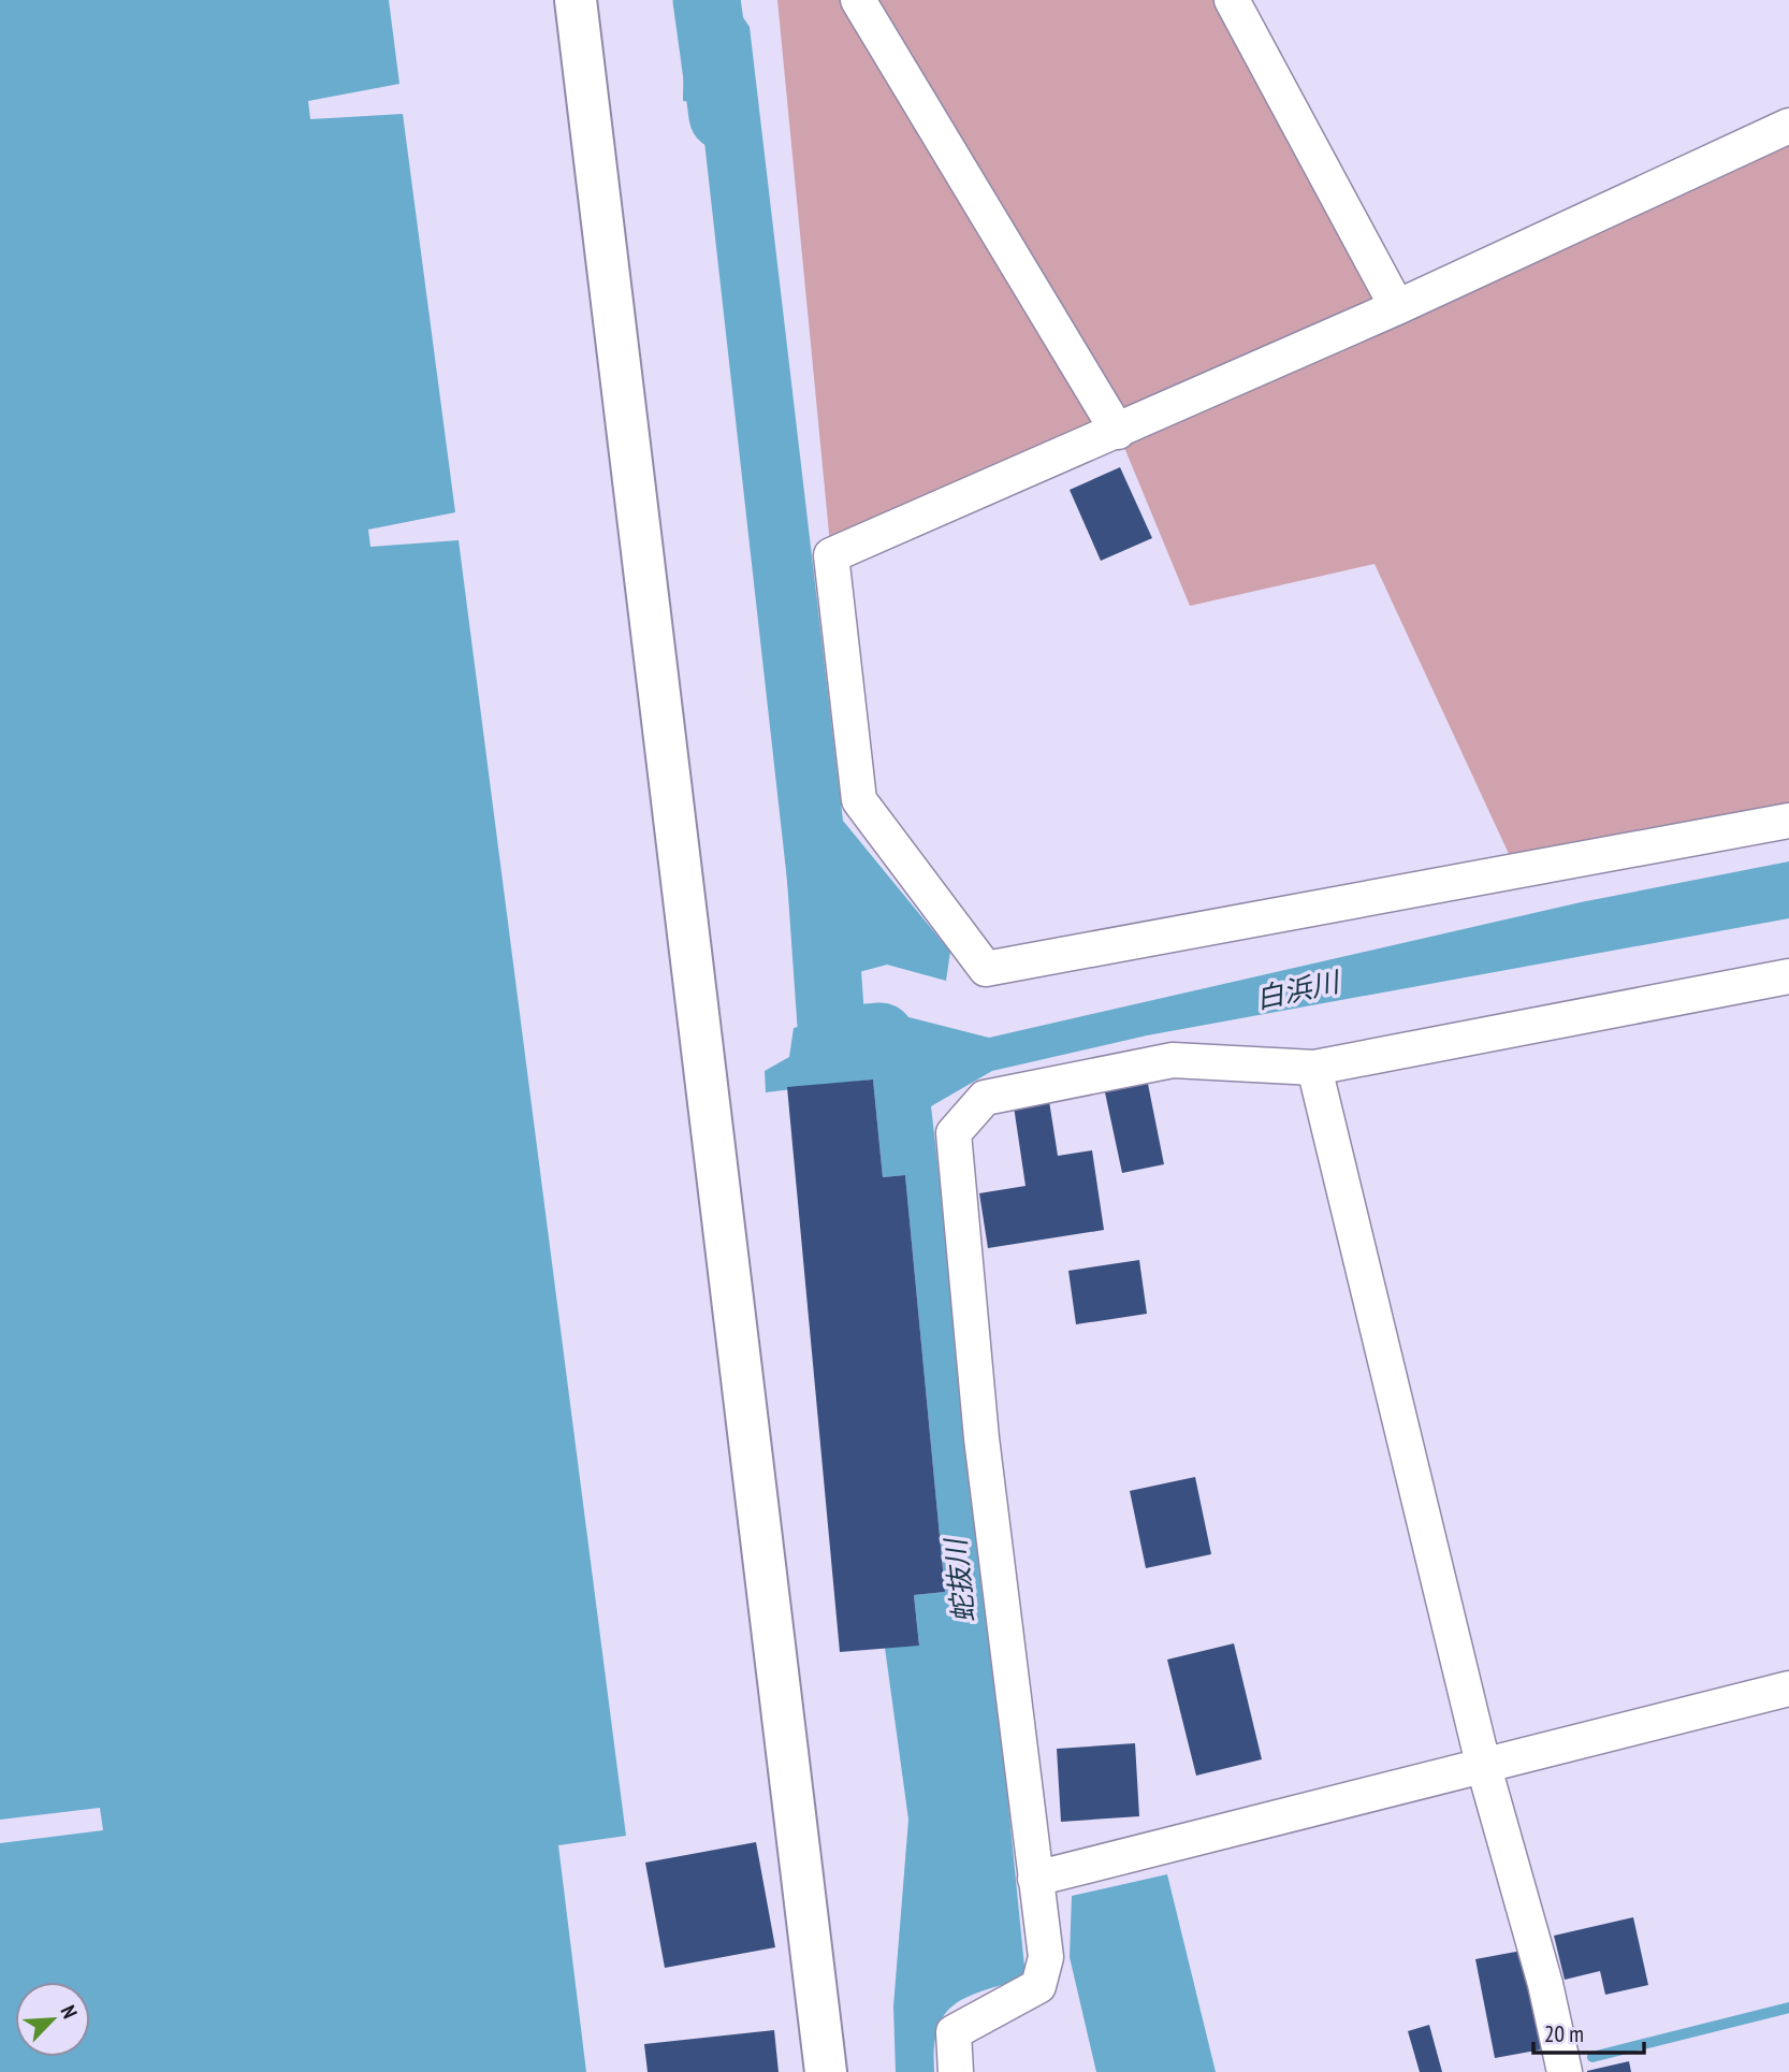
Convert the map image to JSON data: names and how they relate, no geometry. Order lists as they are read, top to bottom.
{
  "water": ["白浜川", "蛇抜川"],
  "scale_bar": "20 m",
  "north": "top right"
}
